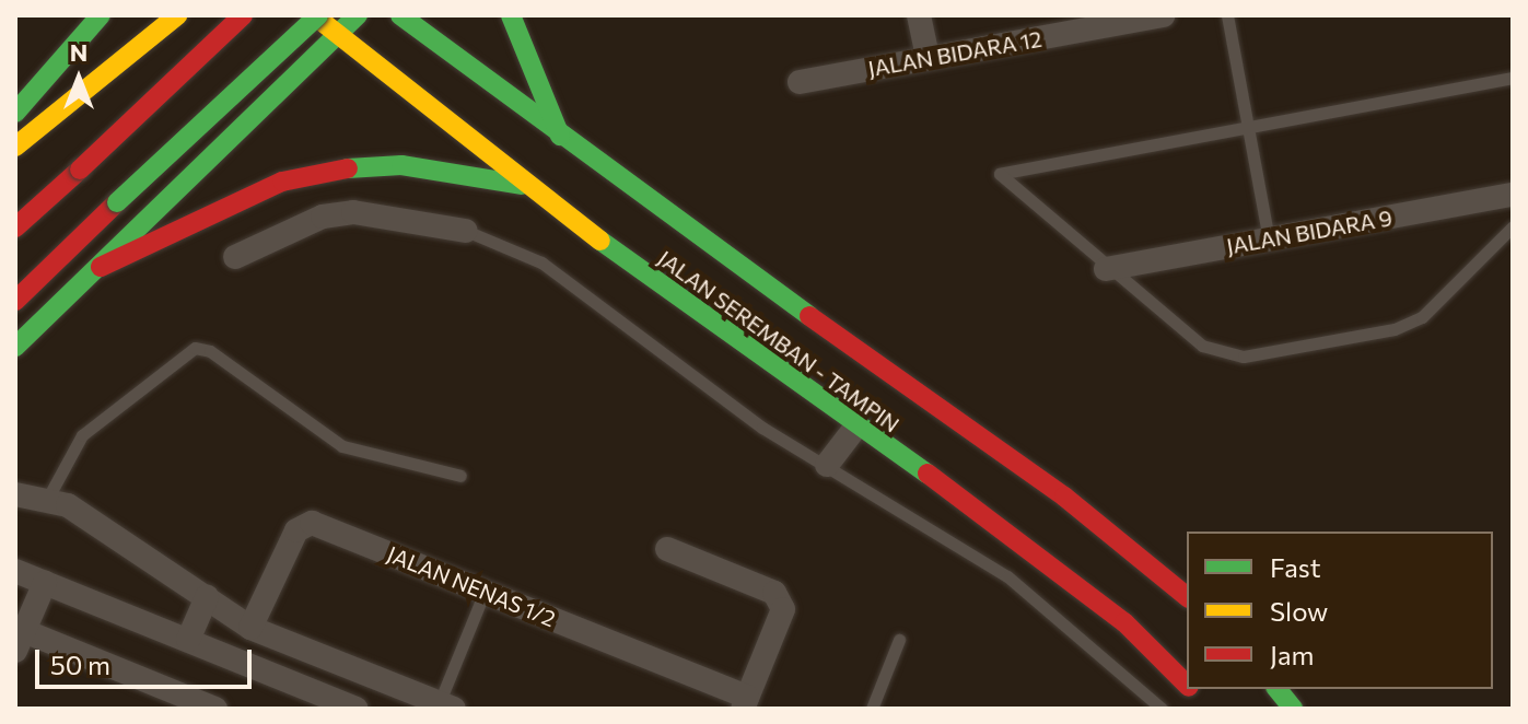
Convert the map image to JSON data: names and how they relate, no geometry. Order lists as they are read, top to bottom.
{
  "streets": {
    "main road": ["JALAN SEREMBAN - TAMPIN"],
    "street": ["JALAN BIDARA 12", "JALAN BIDARA 9", "JALAN NENAS 1/2"]
  },
  "legend": ["Fast", "Slow", "Jam"],
  "scale_bar": "50 m",
  "north": "top"
}
